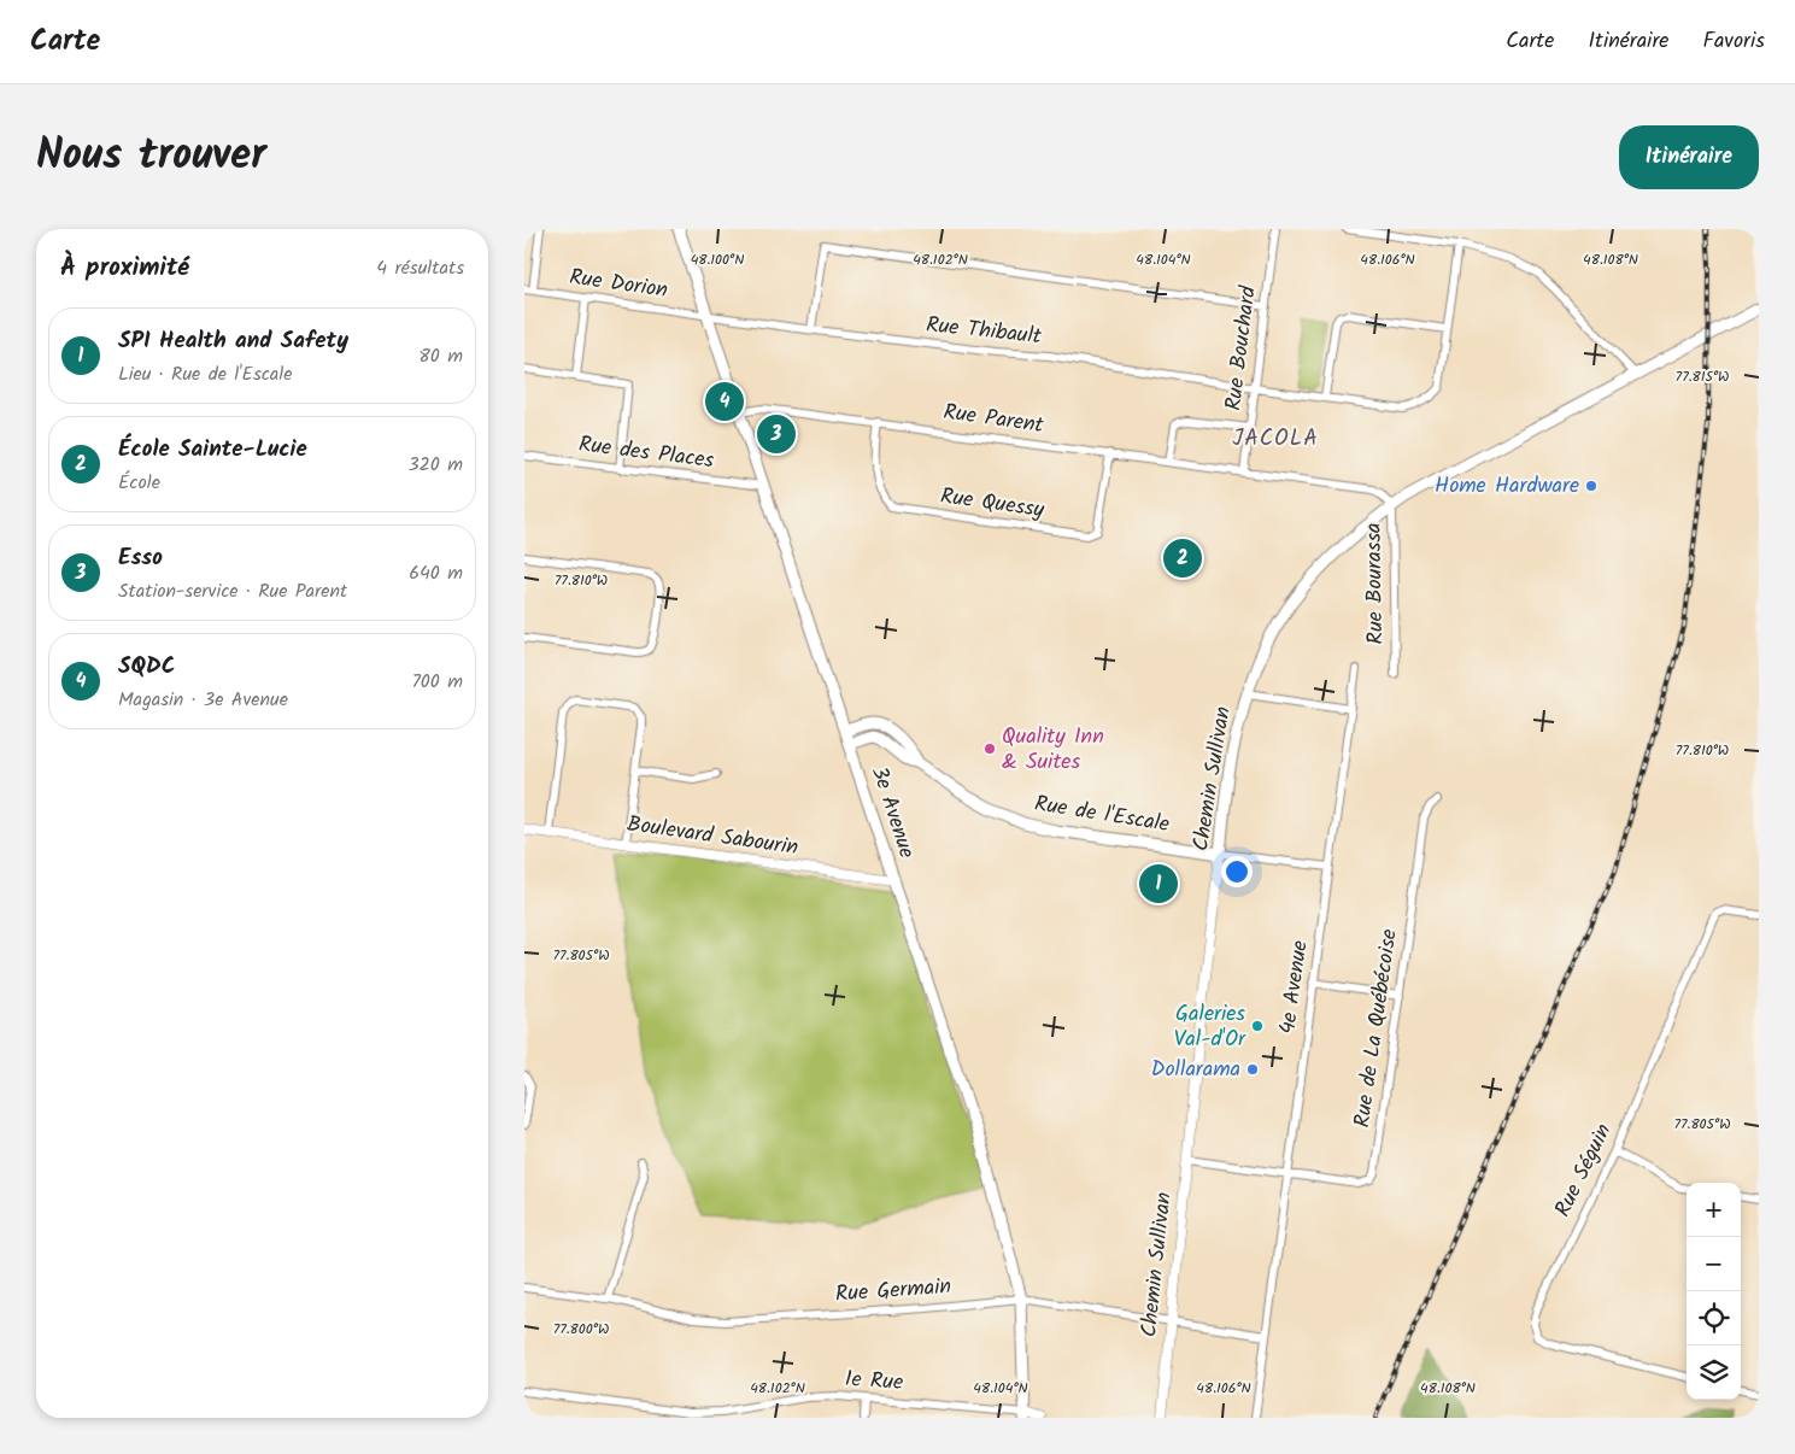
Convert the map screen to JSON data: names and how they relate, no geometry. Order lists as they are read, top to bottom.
{
  "streets": {
    "main road": ["Chemin Sullivan", "3e Avenue", "Rue de l'Escale"],
    "street": [
      "Rue Dorion",
      "Rue Thibault",
      "Rue Bouchard",
      "Rue Parent",
      "Rue des Places",
      "Rue Quessy",
      "Rue Bourassa",
      "Boulevard Sabourin",
      "4e Avenue",
      "Rue de La Québécoise",
      "Rue Séguin",
      "Rue Germain",
      "1e Rue"
    ]
  },
  "crossings": [
    ["Rue Dorion", "Rue Thibault"],
    ["Rue Dorion", "3e Avenue"],
    ["Rue Thibault", "Rue Bouchard"],
    ["Rue Thibault", "3e Avenue"],
    ["Rue Bouchard", "Rue Parent"],
    ["Rue Bouchard", "Rue Bourassa"],
    ["Rue Parent", "Rue Quessy"],
    ["Rue Parent", "Rue Bourassa"],
    ["Rue Parent", "3e Avenue"],
    ["Rue des Places", "3e Avenue"],
    ["Rue Bourassa", "Chemin Sullivan"],
    ["Chemin Sullivan", "Rue de l'Escale"],
    ["Chemin Sullivan", "Rue Germain"],
    ["3e Avenue", "Rue de l'Escale"],
    ["3e Avenue", "Boulevard Sabourin"],
    ["3e Avenue", "Rue Germain"],
    ["3e Avenue", "1e Rue"],
    ["Rue de l'Escale", "4e Avenue"],
    ["4e Avenue", "Rue de La Québécoise"],
    ["4e Avenue", "Rue Germain"]
  ],
  "districts": ["JACOLA"],
  "places": [
    "Home Hardware",
    "Quality Inn & Suites",
    "Galeries Val-d'Or",
    "Dollarama"
  ],
  "page": {
    "header": "Carte",
    "nav": ["Carte", "Itinéraire", "Favoris"],
    "title": "Nous trouver",
    "buttons": "Itinéraire",
    "heading": ["À proximité", "4 résultats"],
    "list": [
      {
        "mark": "1",
        "name": "SPI Health and Safety",
        "note": "Lieu · Rue de l'Escale",
        "value": "80 m"
      },
      {
        "mark": "2",
        "name": "École Sainte-Lucie",
        "note": "École",
        "value": "320 m"
      },
      {
        "mark": "3",
        "name": "Esso",
        "note": "Station-service · Rue Parent",
        "value": "640 m"
      },
      {
        "mark": "4",
        "name": "SQDC",
        "note": "Magasin · 3e Avenue",
        "value": "700 m"
      }
    ],
    "pins": [
      "4",
      "3",
      "2",
      "1"
    ],
    "map_buttons": ["+", "−"]
  },
  "coordinates": [
    "48.100°N",
    "48.102°N",
    "48.104°N",
    "48.106°N",
    "48.108°N",
    "77.815°W",
    "77.810°W",
    "77.805°W",
    "77.800°W"
  ]
}
